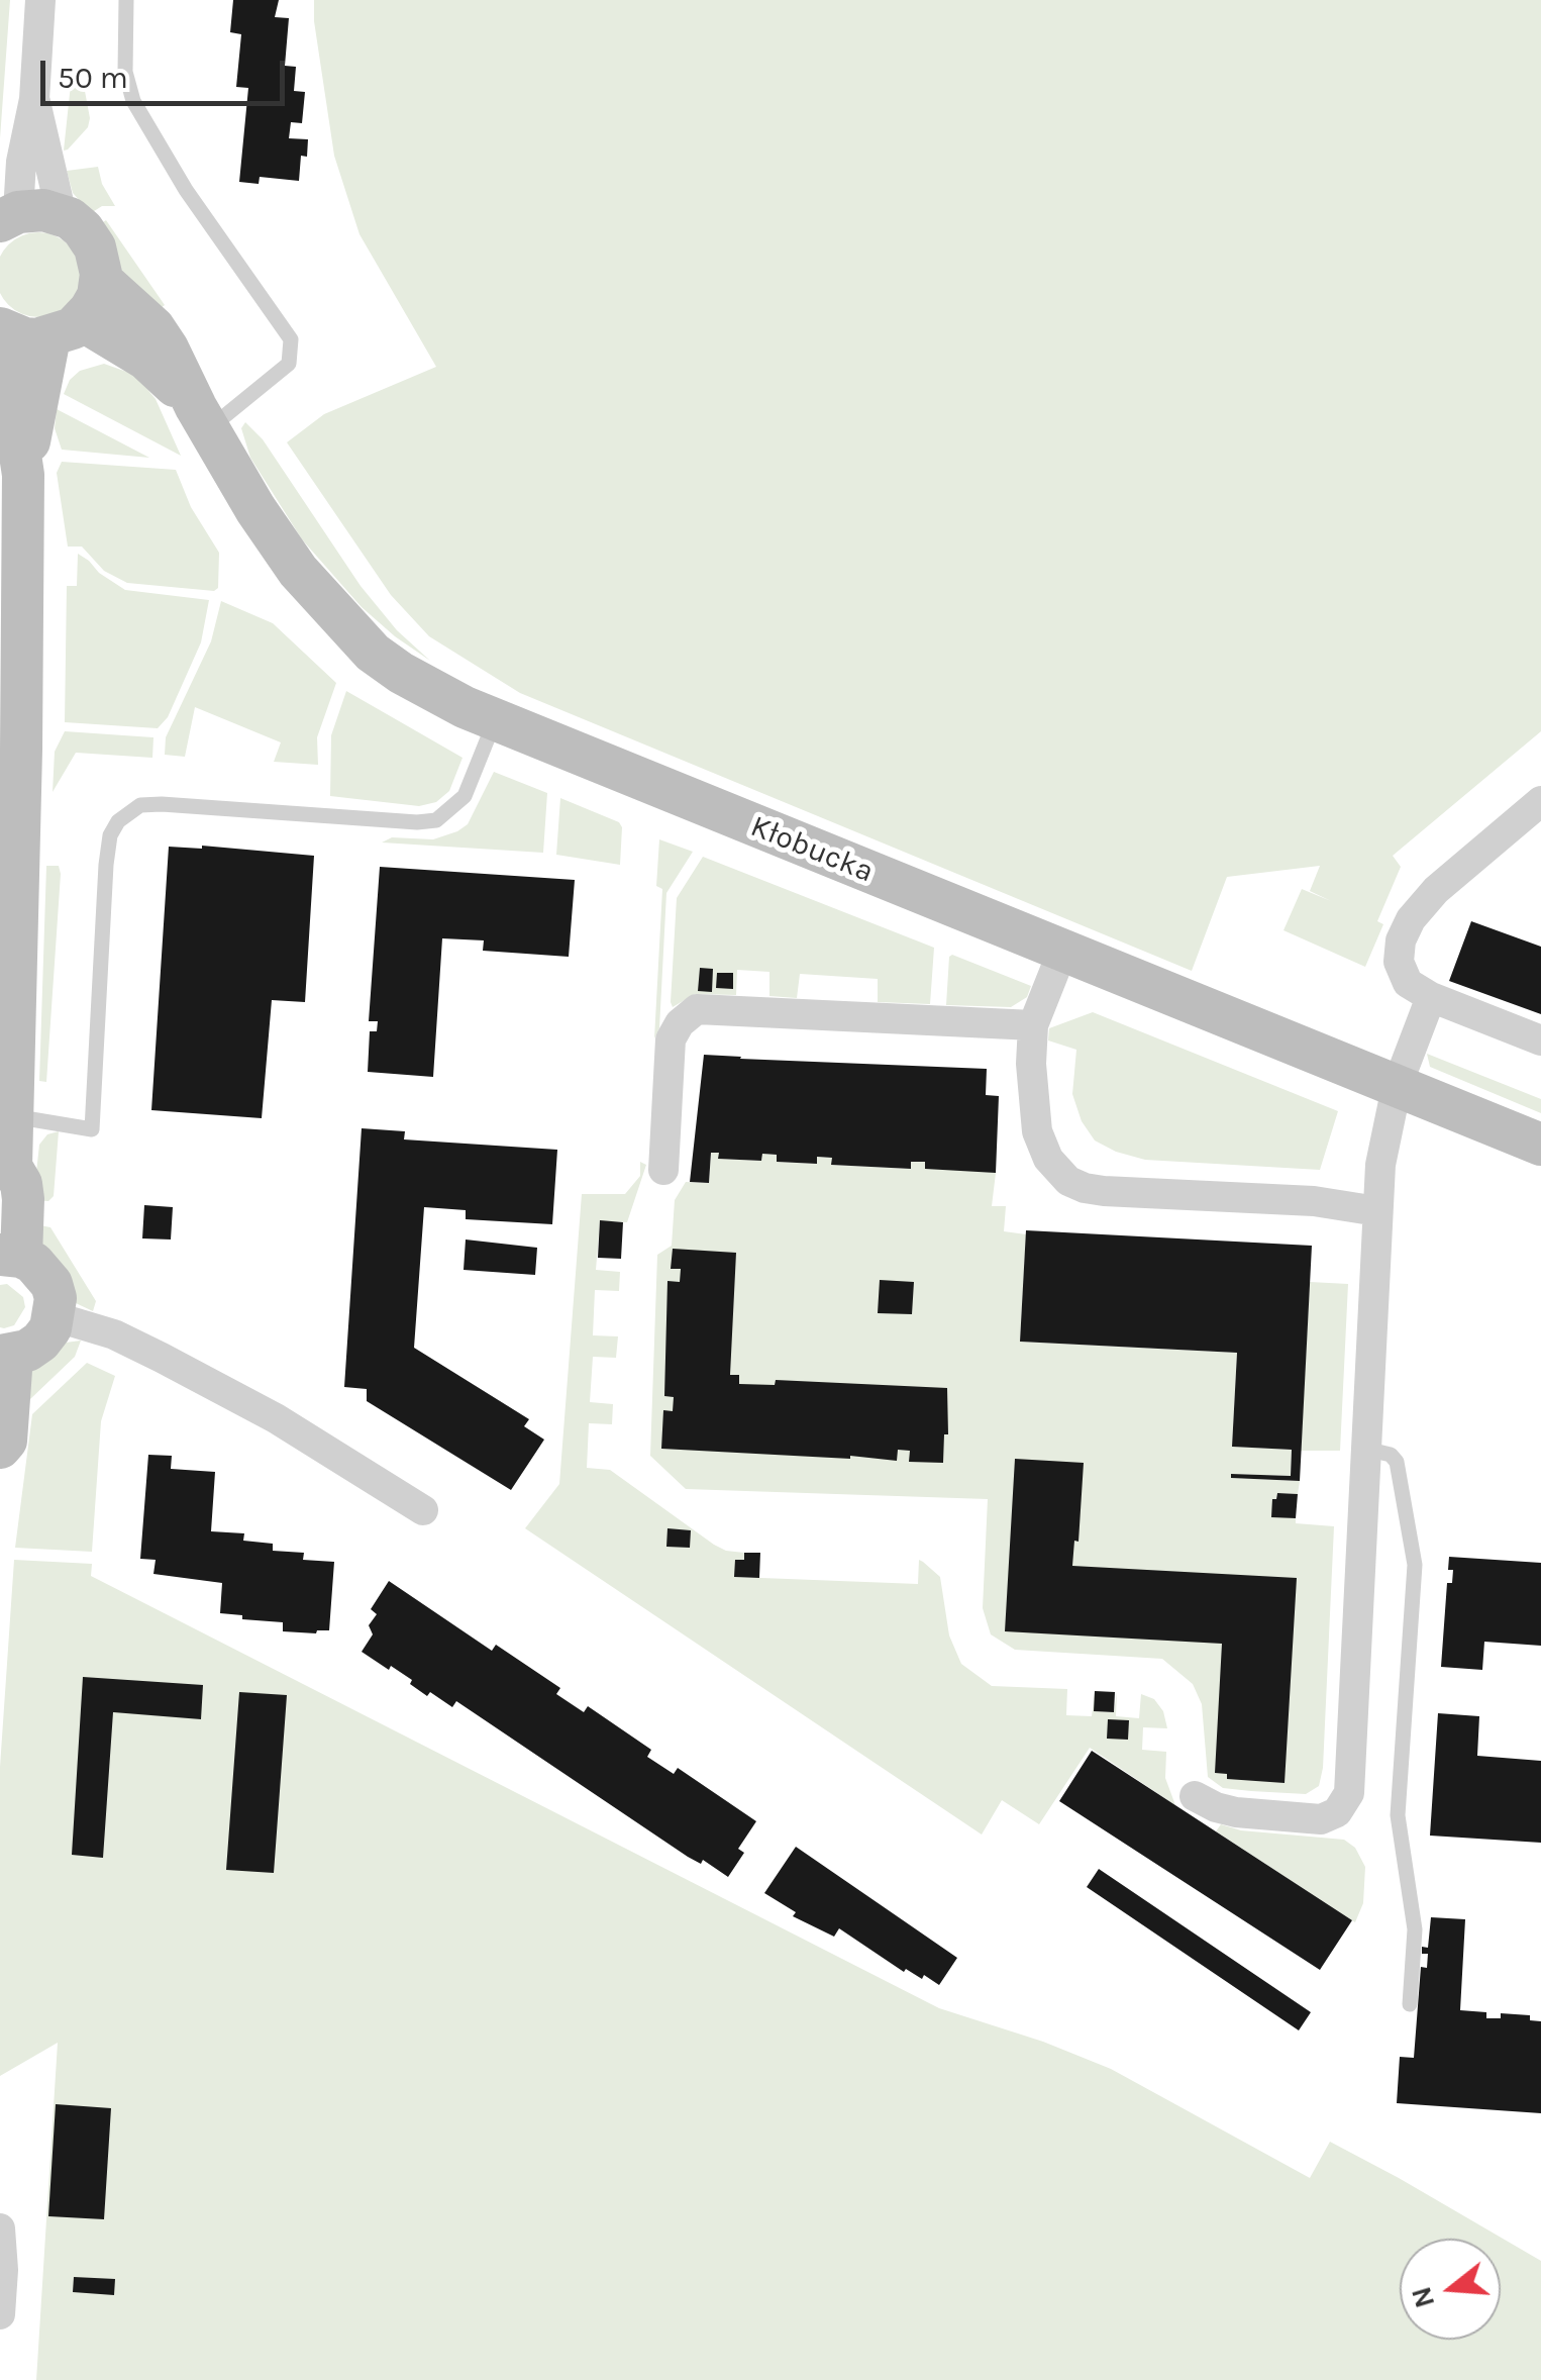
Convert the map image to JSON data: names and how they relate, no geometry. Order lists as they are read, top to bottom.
{
  "streets": {
    "street": ["Kłobucka"]
  },
  "scale_bar": "50 m",
  "north": "left"
}
